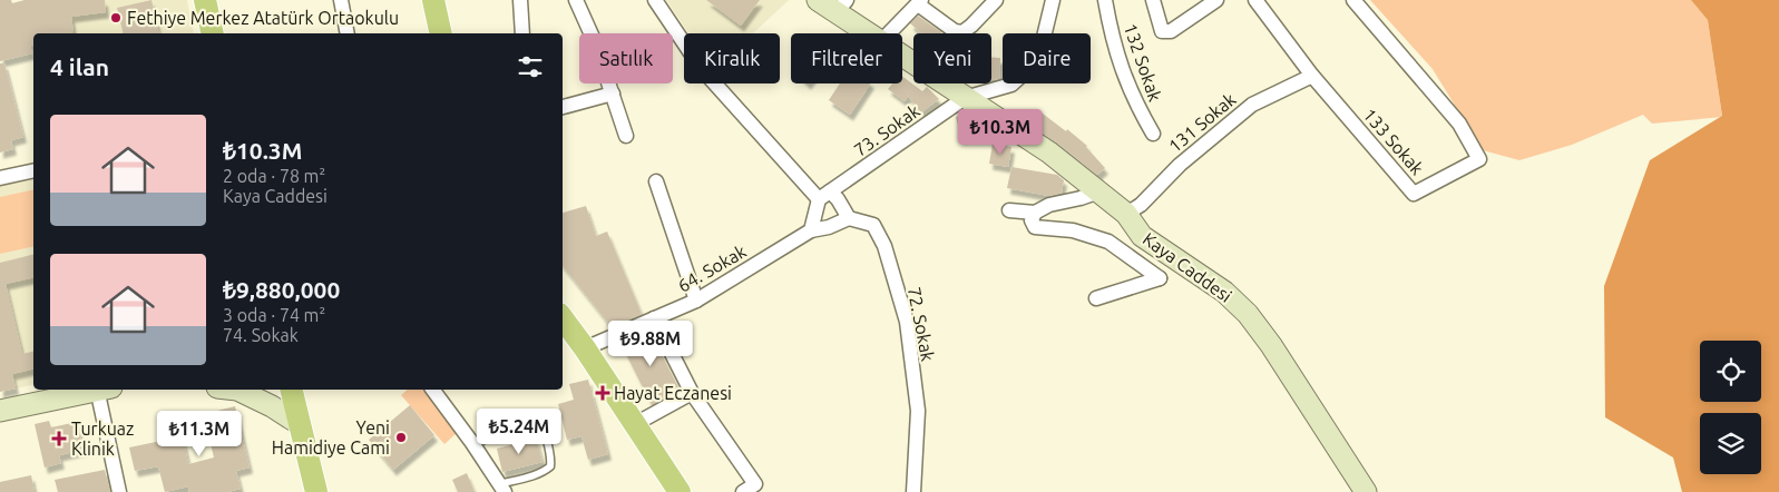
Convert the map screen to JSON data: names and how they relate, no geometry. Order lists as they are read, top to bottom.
{
  "streets": {
    "street": [
      "132 Sokak",
      "131 Sokak",
      "73. Sokak",
      "133 Sokak",
      "Kaya Caddesi",
      "64. Sokak",
      "72. Sokak"
    ]
  },
  "crossings": [
    ["131 Sokak", "133 Sokak"],
    ["131 Sokak", "Kaya Caddesi"],
    ["73. Sokak", "Kaya Caddesi"],
    ["64. Sokak", "72. Sokak"]
  ],
  "places": {
    "other": ["Fethiye Merkez Atatürk Ortaokulu", "Yeni Hamidiye Cami"],
    "health": ["Hayat Eczanesi", "Turkuaz Klinik"]
  },
  "page": {
    "chip": [
      "Satılık",
      "Kiralık",
      "Filtreler",
      "Yeni",
      "Daire"
    ],
    "heading": "4 ilan",
    "list": [
      {
        "name": "₺10.3M",
        "note": "2 oda · 78 m² · Kaya Caddesi"
      },
      {
        "name": "₺9,880,000",
        "note": "3 oda · 74 m² · 74. Sokak"
      }
    ],
    "price": [
      "₺10.3M",
      "₺9.88M",
      "₺5.24M",
      "₺11.3M"
    ]
  }
}
